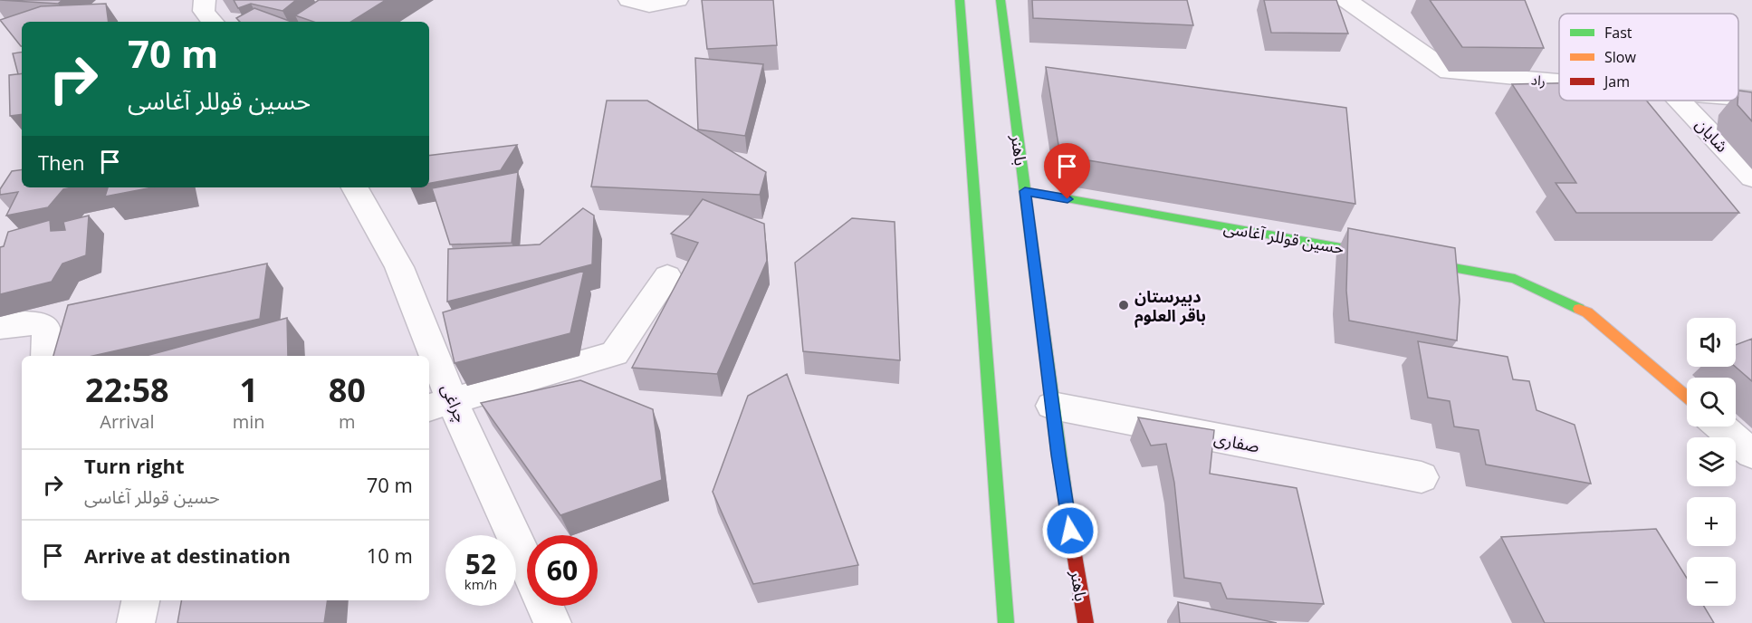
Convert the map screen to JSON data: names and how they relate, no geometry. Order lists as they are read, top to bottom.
{
  "streets": {
    "main road": ["باهنر", "حسین قوللر آغاسی"],
    "street": [
      "راد",
      "شایان",
      "چراغی",
      "صفاری"
    ]
  },
  "crossings": [
    ["باهنر", "حسین قوللر آغاسی"],
    ["باهنر", "صفاری"]
  ],
  "places": ["دبیرستان باقر العلوم"],
  "legend": ["Fast", "Slow", "Jam"],
  "page": {
    "turn": ["70 m", "حسین قوللر آغاسی"],
    "then": "Then",
    "map_buttons": ["+", "−"],
    "eta": [
      "22:58",
      "Arrival",
      "1",
      "min",
      "80",
      "m"
    ],
    "list": [
      {
        "name": "Turn right",
        "note": "حسین قوللر آغاسی",
        "value": "70 m"
      },
      {
        "name": "Arrive at destination",
        "value": "10 m"
      }
    ],
    "speed": "52 km/h",
    "limit": "60"
  }
}
